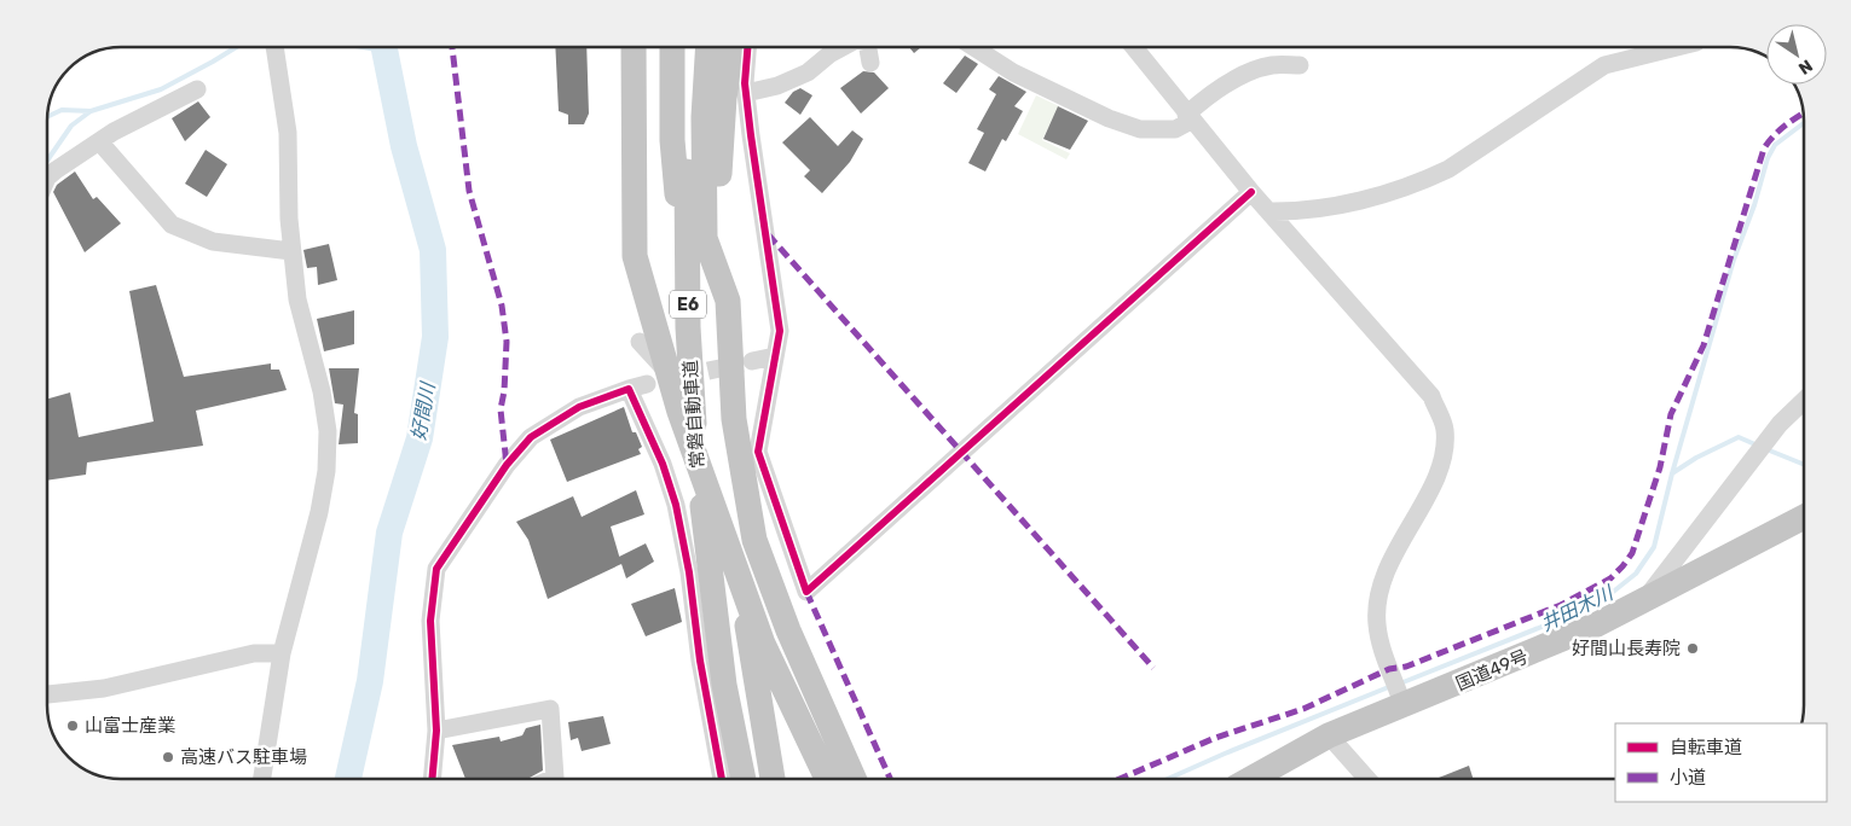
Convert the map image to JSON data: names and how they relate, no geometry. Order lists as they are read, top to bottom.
{
  "streets": {
    "highway": ["E6", "常磐自動車道", "国道49号"]
  },
  "water": ["好間川", "井田木川"],
  "places": ["好間山長寿院", "山富士産業", "高速バス駐車場"],
  "legend": ["自転車道", "小道"],
  "north": "bottom right"
}
